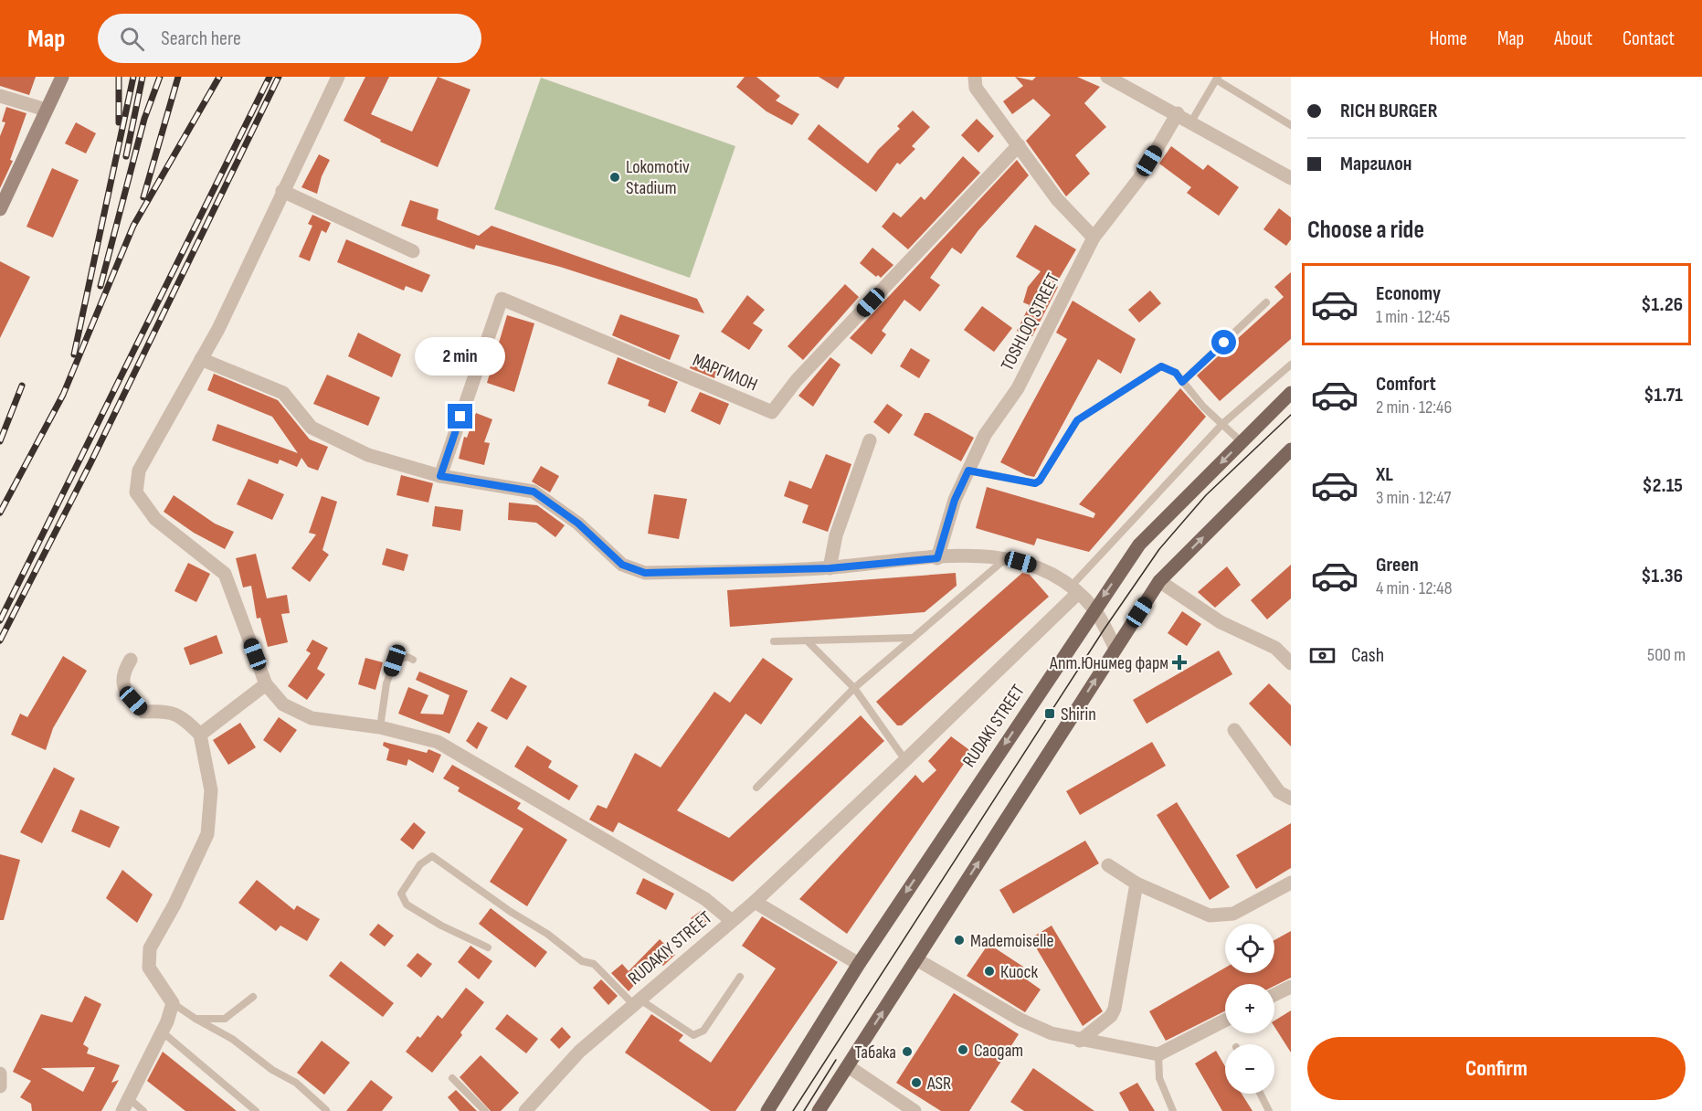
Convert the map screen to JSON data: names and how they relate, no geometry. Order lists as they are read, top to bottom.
{
  "streets": {
    "main road": ["RUDAKI STREET"],
    "street": ["TOSHLOQ STREET", "МАРГИЛОН", "RUDAKIY STREET"]
  },
  "places": {
    "other": [
      "Lokomotiv Stadium",
      "Mademoiselle",
      "Киоск",
      "Саодат",
      "Табака",
      "ASR"
    ],
    "health": ["Апт.Юнимед фарм"],
    "transit": ["Shirin"]
  },
  "page": {
    "header": "Map",
    "search": "Search here",
    "nav": [
      "Home",
      "Map",
      "About",
      "Contact"
    ],
    "banner": ["RICH BURGER", "Маргилон"],
    "heading": "Choose a ride",
    "list": [
      {
        "name": "Economy",
        "note": "1 min · 12:45",
        "value": "$1.26"
      },
      {
        "name": "Comfort",
        "note": "2 min · 12:46",
        "value": "$1.71"
      },
      {
        "name": "XL",
        "note": "3 min · 12:47",
        "value": "$2.15"
      },
      {
        "name": "Green",
        "note": "4 min · 12:48",
        "value": "$1.36"
      }
    ],
    "bubble": "2 min",
    "pay": ["Cash", "500 m"],
    "map_buttons": ["+", "−"],
    "buttons": "Confirm"
  }
}
